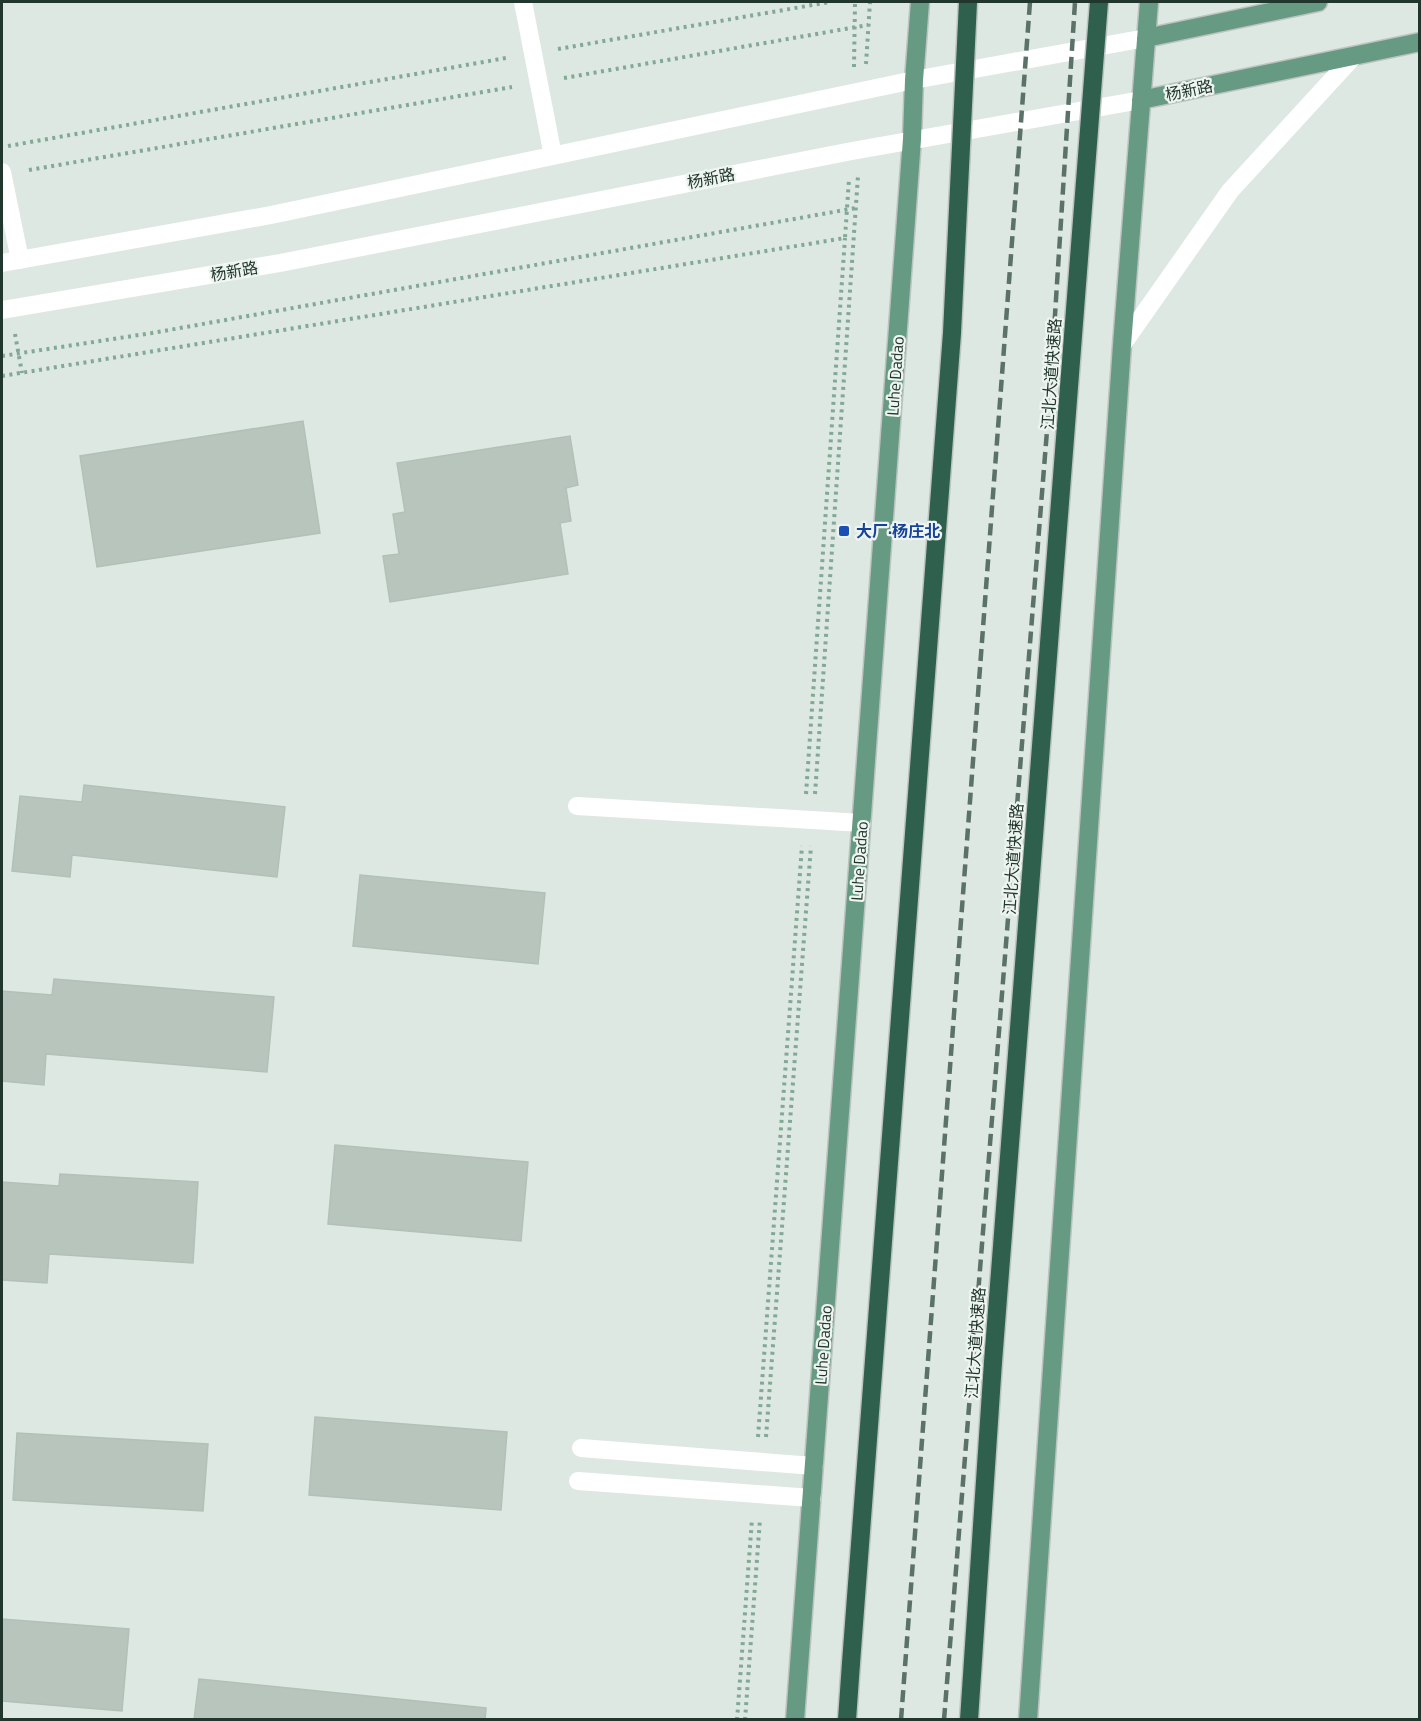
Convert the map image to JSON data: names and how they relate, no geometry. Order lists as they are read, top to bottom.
{
  "streets": {
    "highway": ["江北大道快速路"],
    "main road": ["杨新路", "Luhe Dadao"]
  },
  "crossings": [
    ["杨新路", "Luhe Dadao"]
  ],
  "places": {
    "transit": ["大厂·杨庄北"]
  }
}
